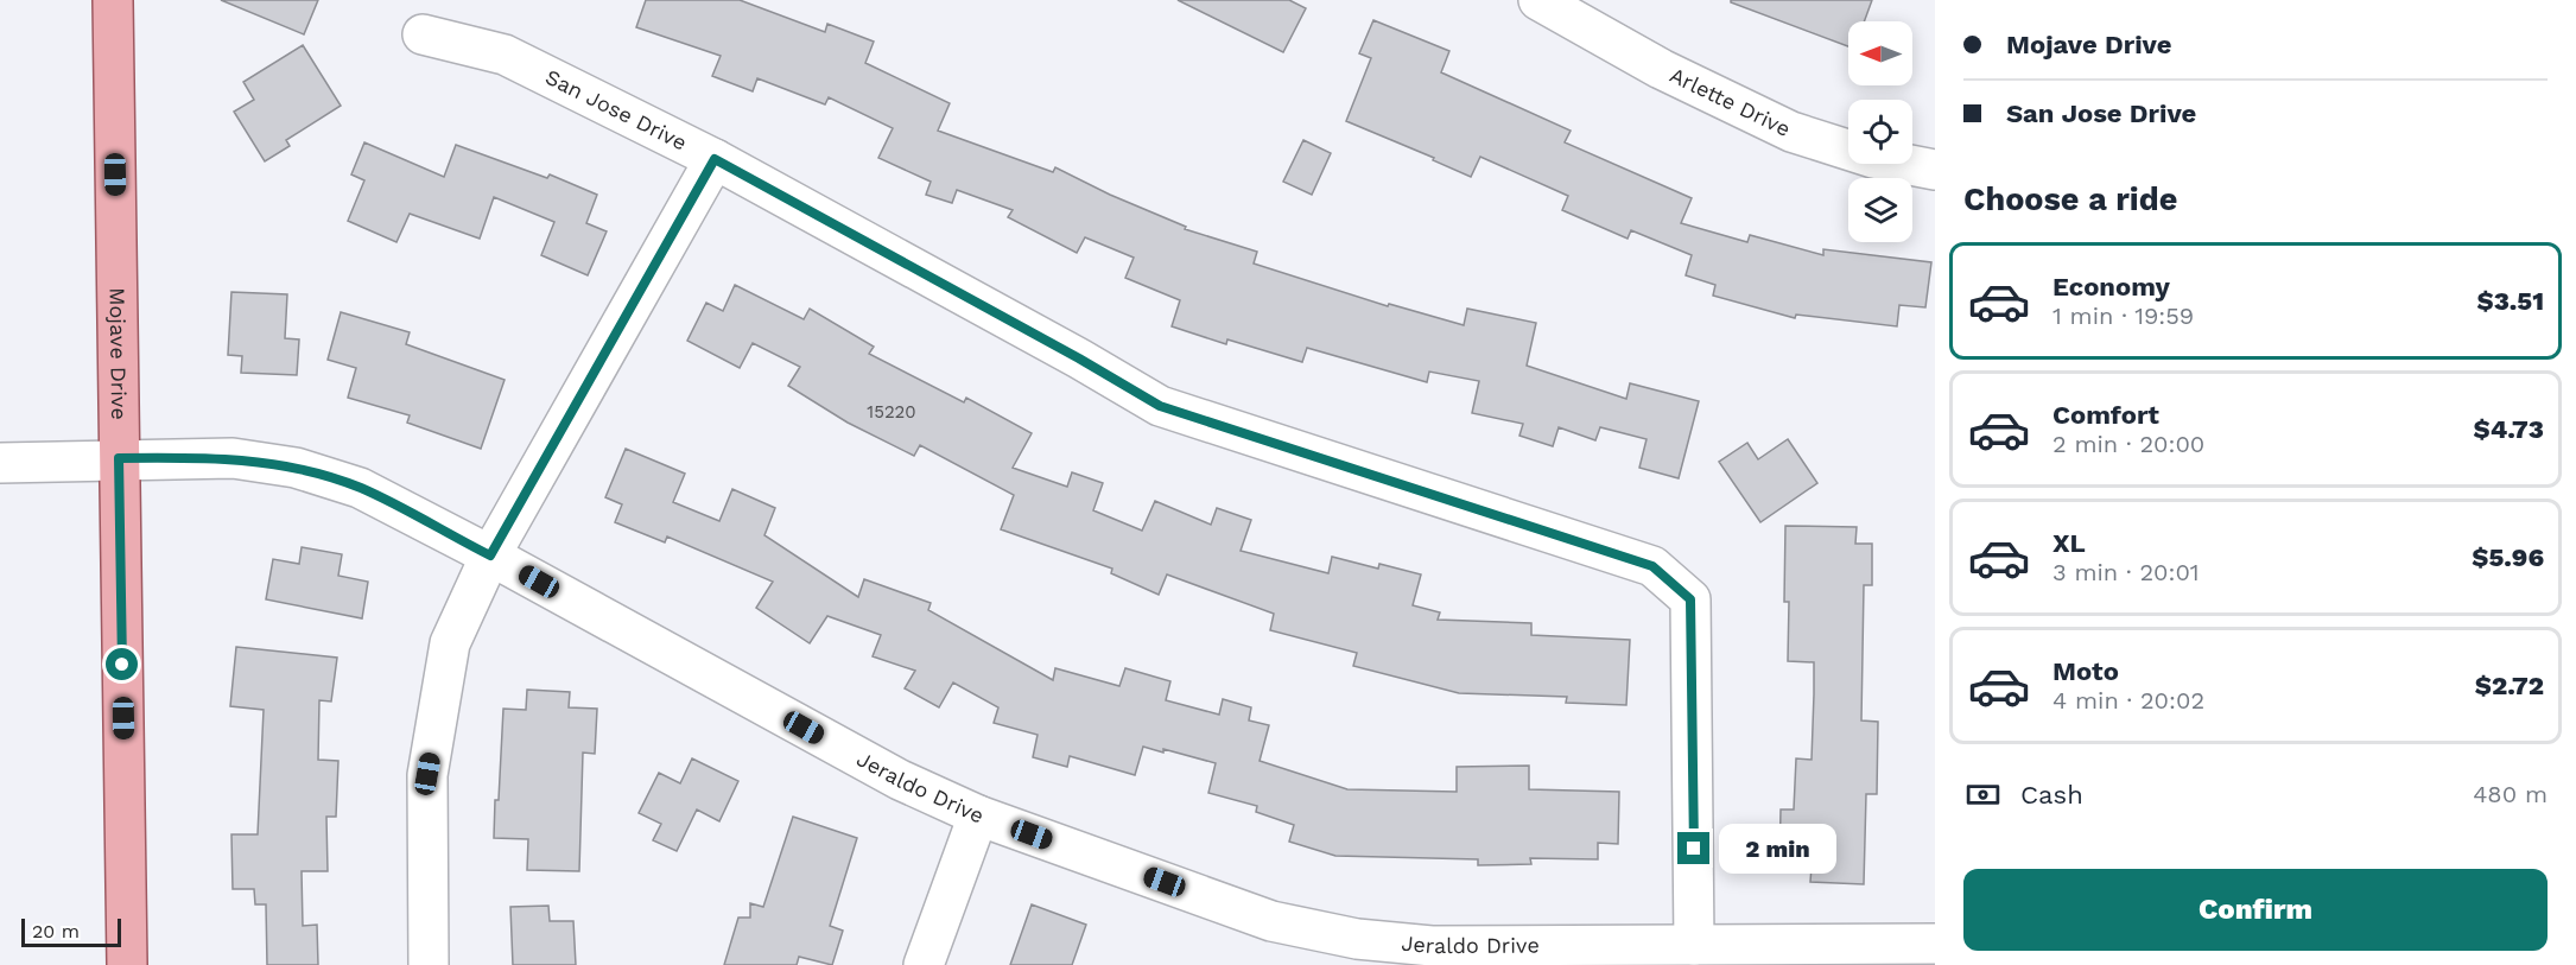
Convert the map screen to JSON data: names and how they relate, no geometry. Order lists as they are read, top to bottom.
{
  "streets": {
    "main road": ["Mojave Drive"],
    "street": ["Arlette Drive", "San Jose Drive", "Jeraldo Drive"]
  },
  "crossings": [
    ["San Jose Drive", "Jeraldo Drive"],
    ["Mojave Drive", "Jeraldo Drive"]
  ],
  "house_numbers": ["15220"],
  "scale_bar": "20 m",
  "north": "left",
  "page": {
    "banner": ["Mojave Drive", "San Jose Drive"],
    "heading": "Choose a ride",
    "list": [
      {
        "name": "Economy",
        "note": "1 min · 19:59",
        "value": "$3.51"
      },
      {
        "name": "Comfort",
        "note": "2 min · 20:00",
        "value": "$4.73"
      },
      {
        "name": "XL",
        "note": "3 min · 20:01",
        "value": "$5.96"
      },
      {
        "name": "Moto",
        "note": "4 min · 20:02",
        "value": "$2.72"
      }
    ],
    "pay": ["Cash", "480 m"],
    "bubble": "2 min",
    "buttons": "Confirm",
    "scale": "20 m"
  }
}
